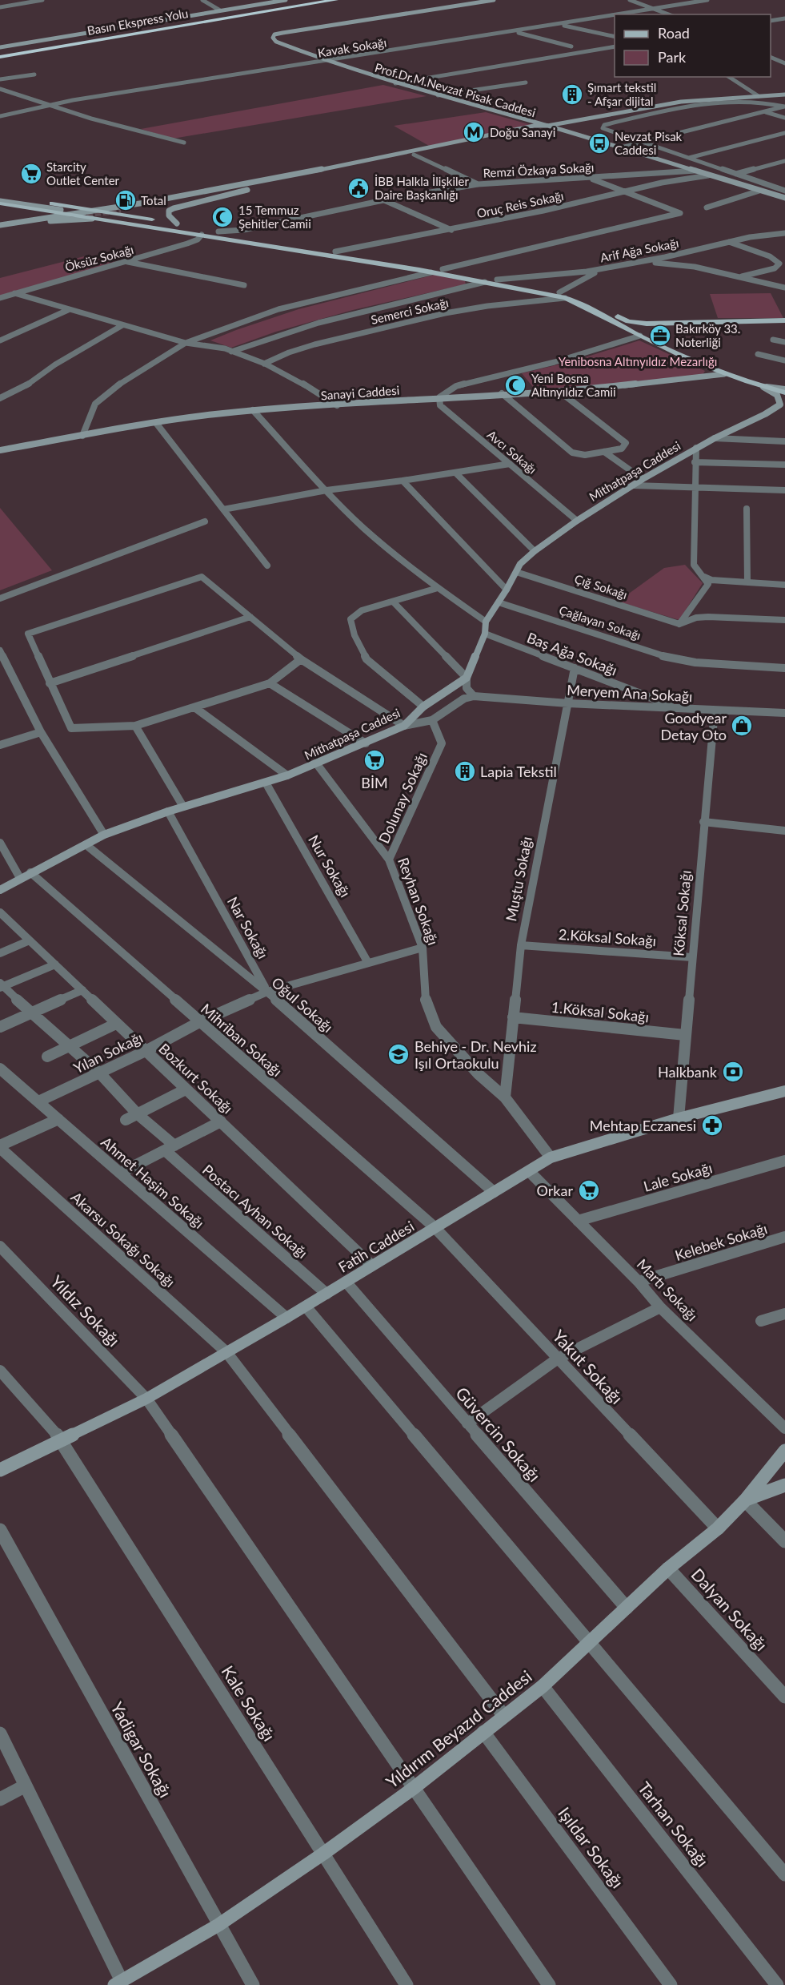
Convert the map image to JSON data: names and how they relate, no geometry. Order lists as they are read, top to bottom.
{
  "streets": {
    "highway": ["Basın Ekspress Yolu"],
    "main road": [
      "Prof.Dr.M.Nevzat Pisak Caddesi",
      "Sanayi Caddesi",
      "Mithatpaşa Caddesi",
      "Fatih Caddesi",
      "Yıldırım Beyazıd Caddesi"
    ],
    "street": [
      "Kavak Sokağı",
      "Remzi Özkaya Sokağı",
      "Oruç Reis Sokağı",
      "Arif Ağa Sokağı",
      "Öksüz Sokağı",
      "Semerci Sokağı",
      "Avcı Sokağı",
      "Çığ Sokağı",
      "Çağlayan Sokağı",
      "Baş Ağa Sokağı",
      "Meryem Ana Sokağı",
      "Dolunay Sokağı",
      "Nur Sokağı",
      "Muştu Sokağı",
      "Reyhan Sokağı",
      "Köksal Sokağı",
      "Nar Sokağı",
      "2.Köksal Sokağı",
      "Oğul Sokağı",
      "1.Köksal Sokağı",
      "Mihriban Sokağı",
      "Yılan Sokağı",
      "Bozkurt Sokağı",
      "Lale Sokağı",
      "Ahmet Haşim Sokağı",
      "Postacı Ayhan Sokağı",
      "Akarsu Sokağı Sokağı",
      "Kelebek Sokağı",
      "Martı Sokağı",
      "Yıldız Sokağı",
      "Yakut Sokağı",
      "Güvercin Sokağı",
      "Dalyan Sokağı",
      "Kale Sokağı",
      "Yadigar Sokağı",
      "Tarhan Sokağı",
      "Işıldar Sokağı"
    ]
  },
  "crossings": [
    ["Kavak Sokağı", "Prof.Dr.M.Nevzat Pisak Caddesi"],
    ["Prof.Dr.M.Nevzat Pisak Caddesi", "Remzi Özkaya Sokağı"],
    ["Prof.Dr.M.Nevzat Pisak Caddesi", "Oruç Reis Sokağı"],
    ["Sanayi Caddesi", "Avcı Sokağı"],
    ["Avcı Sokağı", "Mithatpaşa Caddesi"],
    ["Mithatpaşa Caddesi", "Çığ Sokağı"],
    ["Mithatpaşa Caddesi", "Çağlayan Sokağı"],
    ["Mithatpaşa Caddesi", "Baş Ağa Sokağı"],
    ["Mithatpaşa Caddesi", "Nur Sokağı"],
    ["Mithatpaşa Caddesi", "Reyhan Sokağı"],
    ["Mithatpaşa Caddesi", "Nar Sokağı"],
    ["Mithatpaşa Caddesi", "Oğul Sokağı"],
    ["Mithatpaşa Caddesi", "Mihriban Sokağı"],
    ["Baş Ağa Sokağı", "Meryem Ana Sokağı"],
    ["Baş Ağa Sokağı", "Muştu Sokağı"],
    ["Meryem Ana Sokağı", "Muştu Sokağı"],
    ["Meryem Ana Sokağı", "Köksal Sokağı"],
    ["Dolunay Sokağı", "Reyhan Sokağı"],
    ["Muştu Sokağı", "Reyhan Sokağı"],
    ["Muştu Sokağı", "2.Köksal Sokağı"],
    ["Muştu Sokağı", "1.Köksal Sokağı"],
    ["Köksal Sokağı", "2.Köksal Sokağı"],
    ["Köksal Sokağı", "1.Köksal Sokağı"],
    ["Köksal Sokağı", "Fatih Caddesi"],
    ["Nar Sokağı", "Oğul Sokağı"],
    ["Nar Sokağı", "Yılan Sokağı"],
    ["Oğul Sokağı", "Yılan Sokağı"],
    ["Oğul Sokağı", "Fatih Caddesi"],
    ["Mihriban Sokağı", "Yılan Sokağı"],
    ["Mihriban Sokağı", "Fatih Caddesi"],
    ["Mihriban Sokağı", "Yakut Sokağı"],
    ["Yılan Sokağı", "Bozkurt Sokağı"],
    ["Yılan Sokağı", "Ahmet Haşim Sokağı"],
    ["Yılan Sokağı", "Postacı Ayhan Sokağı"],
    ["Bozkurt Sokağı", "Fatih Caddesi"],
    ["Lale Sokağı", "Martı Sokağı"],
    ["Ahmet Haşim Sokağı", "Fatih Caddesi"],
    ["Postacı Ayhan Sokağı", "Fatih Caddesi"],
    ["Akarsu Sokağı Sokağı", "Fatih Caddesi"],
    ["Akarsu Sokağı Sokağı", "Yıldırım Beyazıd Caddesi"],
    ["Kelebek Sokağı", "Martı Sokağı"],
    ["Fatih Caddesi", "Martı Sokağı"],
    ["Fatih Caddesi", "Yıldız Sokağı"],
    ["Fatih Caddesi", "Yakut Sokağı"],
    ["Fatih Caddesi", "Güvercin Sokağı"],
    ["Fatih Caddesi", "Kale Sokağı"],
    ["Yıldız Sokağı", "Yıldırım Beyazıd Caddesi"],
    ["Yakut Sokağı", "Yıldırım Beyazıd Caddesi"],
    ["Güvercin Sokağı", "Yıldırım Beyazıd Caddesi"],
    ["Dalyan Sokağı", "Yıldırım Beyazıd Caddesi"],
    ["Kale Sokağı", "Yıldırım Beyazıd Caddesi"],
    ["Yıldırım Beyazıd Caddesi", "Yadigar Sokağı"],
    ["Yıldırım Beyazıd Caddesi", "Tarhan Sokağı"],
    ["Yıldırım Beyazıd Caddesi", "Işıldar Sokağı"]
  ],
  "parks": ["Yenibosna Altınyıldız Mezarlığı"],
  "places": {
    "building": ["Şımart tekstil - Afşar dijital", "Lapia Tekstil"],
    "metro station": ["Doğu Sanayi"],
    "bus stop": ["Nevzat Pisak Caddesi"],
    "supermarket": ["Starcity Outlet Center", "BİM", "Orkar"],
    "public building": ["İBB Halkla İlişkiler Daire Başkanlığı"],
    "fuel station": ["Total"],
    "mosque": ["15 Temmuz Şehitler Camii", "Yeni Bosna Altınyıldız Camii"],
    "office": ["Bakırköy 33. Noterliği"],
    "shop": ["Goodyear Detay Oto"],
    "school or university": ["Behiye - Dr. Nevhiz Işıl Ortaokulu"],
    "bank": ["Halkbank"],
    "pharmacy": ["Mehtap Eczanesi"]
  },
  "legend": ["Road", "Park"]
}
